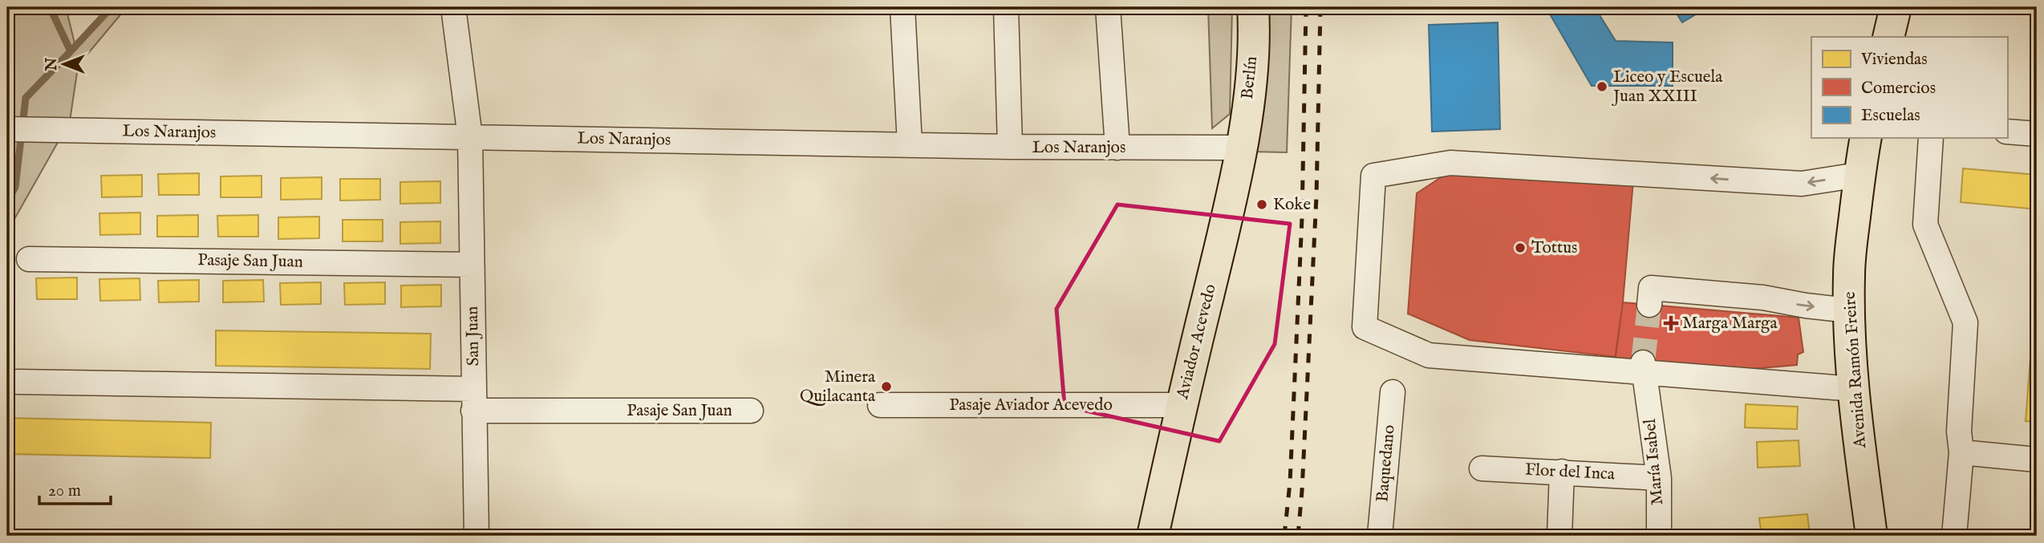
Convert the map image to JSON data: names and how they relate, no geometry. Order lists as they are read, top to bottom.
{
  "streets": {
    "main road": ["Berlín", "Aviador Acevedo", "Avenida Ramón Freire"],
    "street": [
      "Los Naranjos",
      "Pasaje San Juan",
      "San Juan",
      "Pasaje Aviador Acevedo",
      "María Isabel",
      "Baquedano",
      "Flor del Inca"
    ]
  },
  "crossings": [
    ["Berlín", "Los Naranjos"],
    ["Berlín", "Aviador Acevedo"],
    ["Los Naranjos", "San Juan"],
    ["Los Naranjos", "Aviador Acevedo"],
    ["Pasaje San Juan", "San Juan"],
    ["Aviador Acevedo", "Pasaje Aviador Acevedo"],
    ["María Isabel", "Flor del Inca"]
  ],
  "places": {
    "other": [
      "Liceo y Escuela Juan XXIII",
      "Koke",
      "Tottus",
      "Minera Quilacanta"
    ],
    "health": ["Marga Marga"]
  },
  "legend": ["Viviendas", "Comercios", "Escuelas"],
  "scale_bar": "20 m",
  "north": "left"
}
